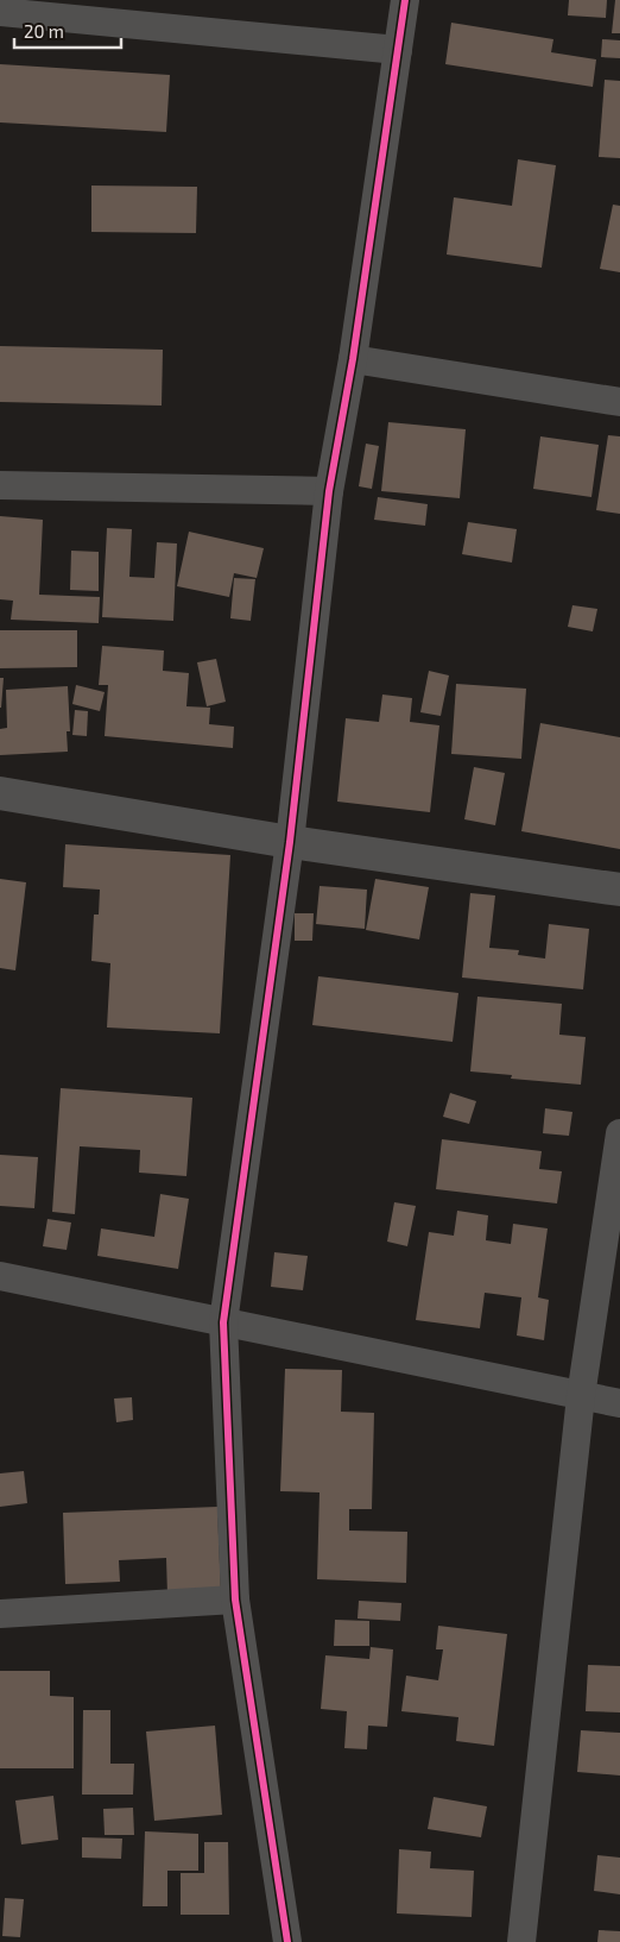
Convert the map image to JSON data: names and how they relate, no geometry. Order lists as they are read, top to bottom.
{
  "scale_bar": "20 m"
}
